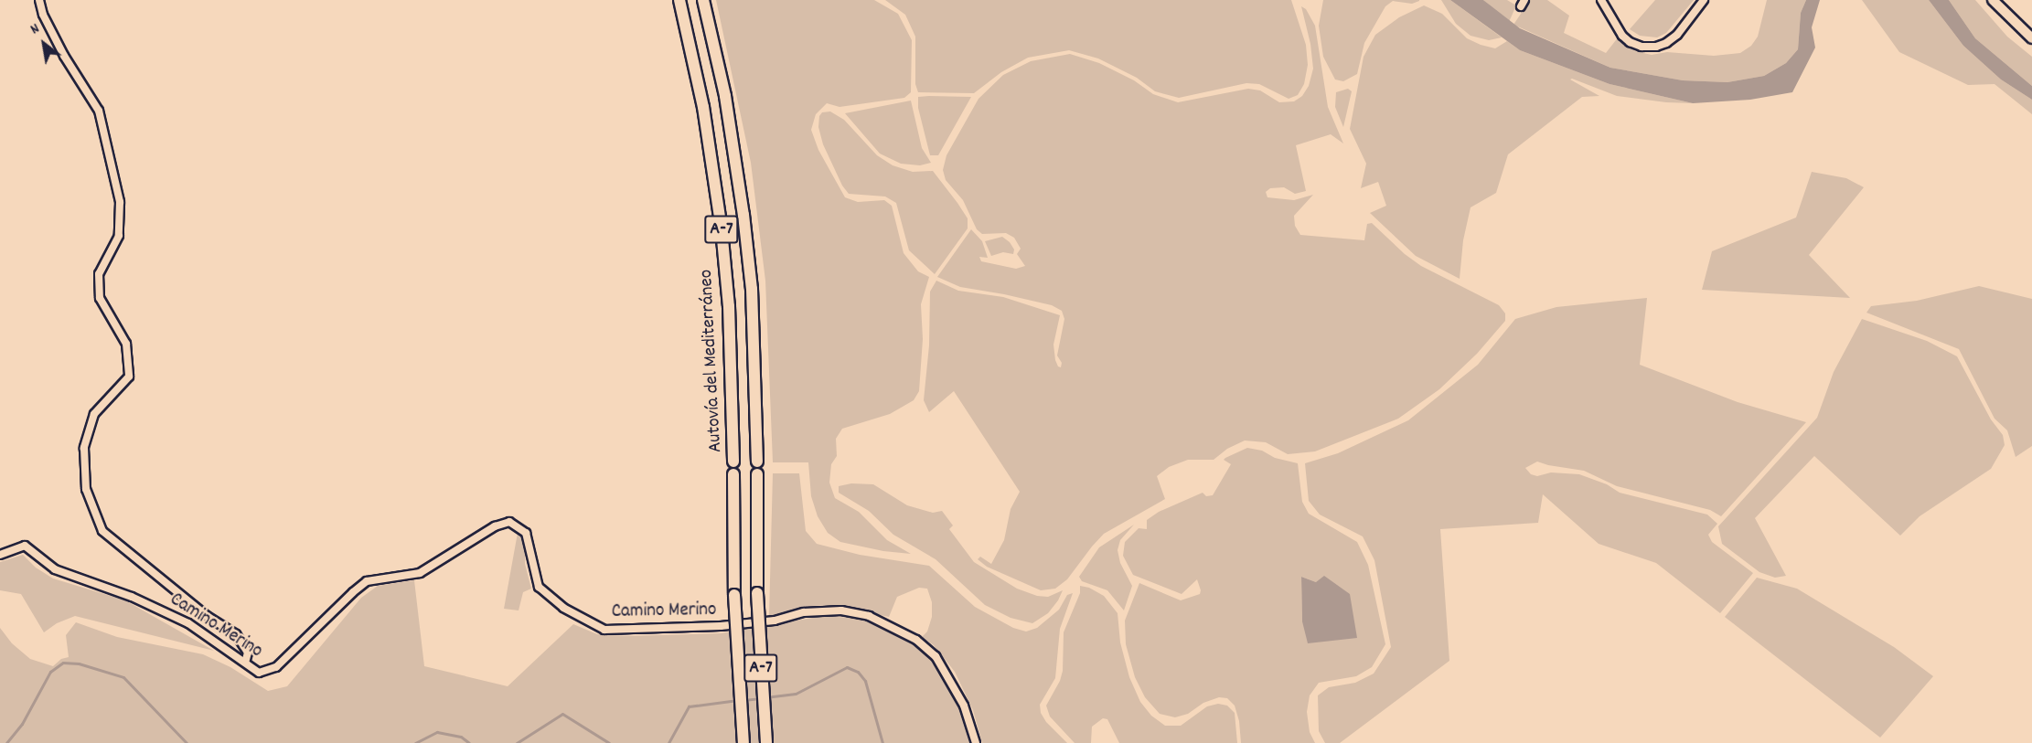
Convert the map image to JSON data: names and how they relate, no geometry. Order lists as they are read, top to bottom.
{
  "streets": {
    "highway": ["A-7", "Autovía del Mediterráneo"],
    "street": ["Camino Merino"]
  },
  "north": "top left"
}
